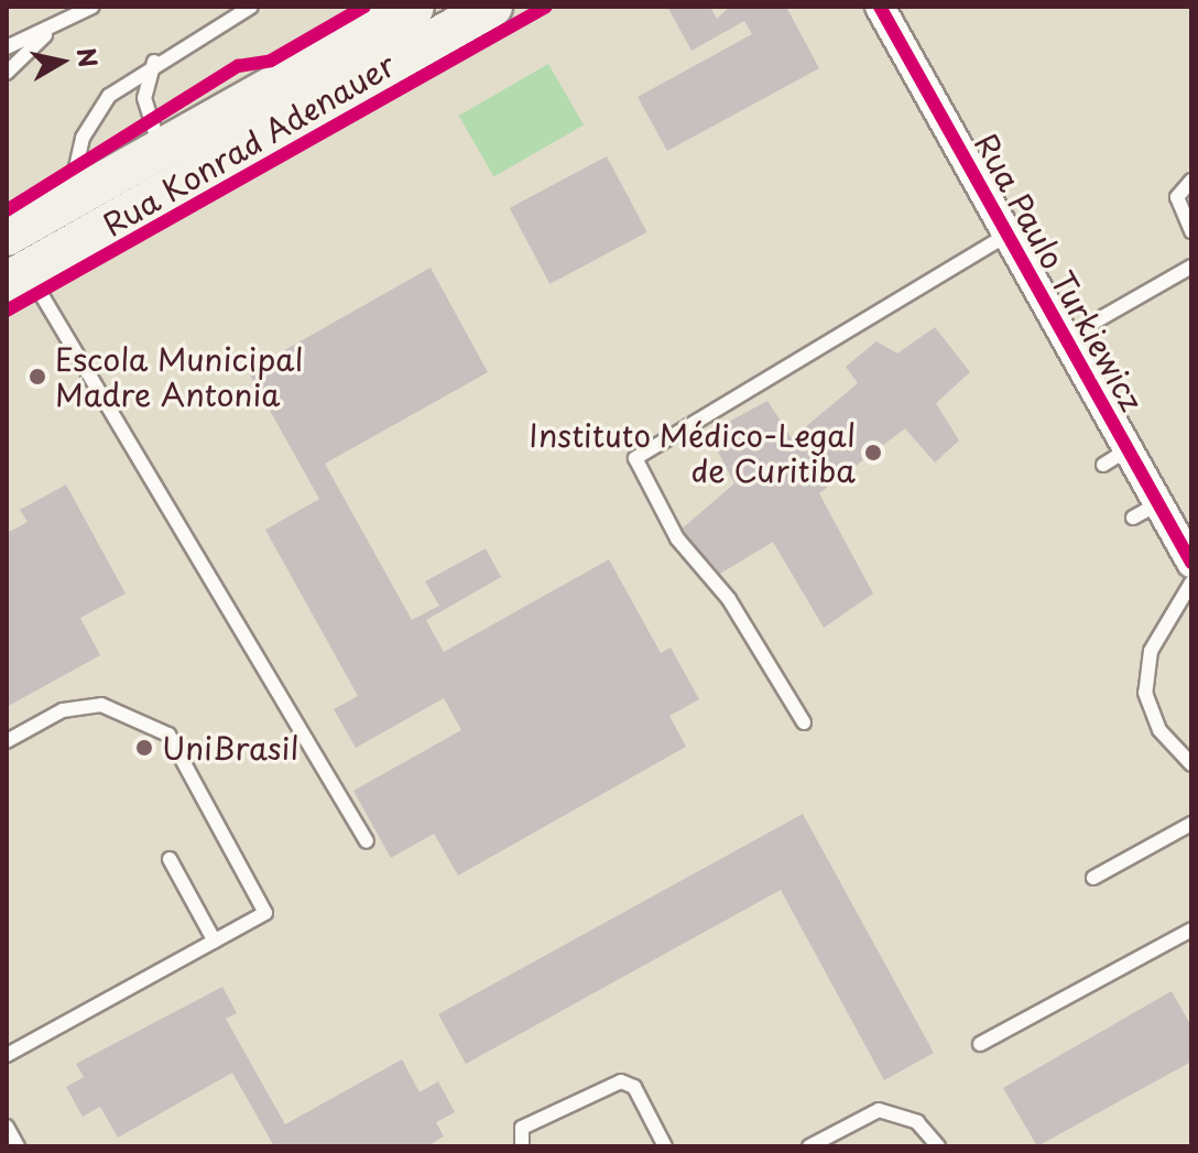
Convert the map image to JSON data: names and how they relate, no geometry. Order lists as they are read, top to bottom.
{
  "streets": {
    "main road": ["Rua Konrad Adenauer"],
    "street": ["Rua Paulo Turkiewicz"]
  },
  "places": ["Escola Municipal Madre Antonia", "Instituto Médico-Legal de Curitiba", "UniBrasil"],
  "north": "right"
}
